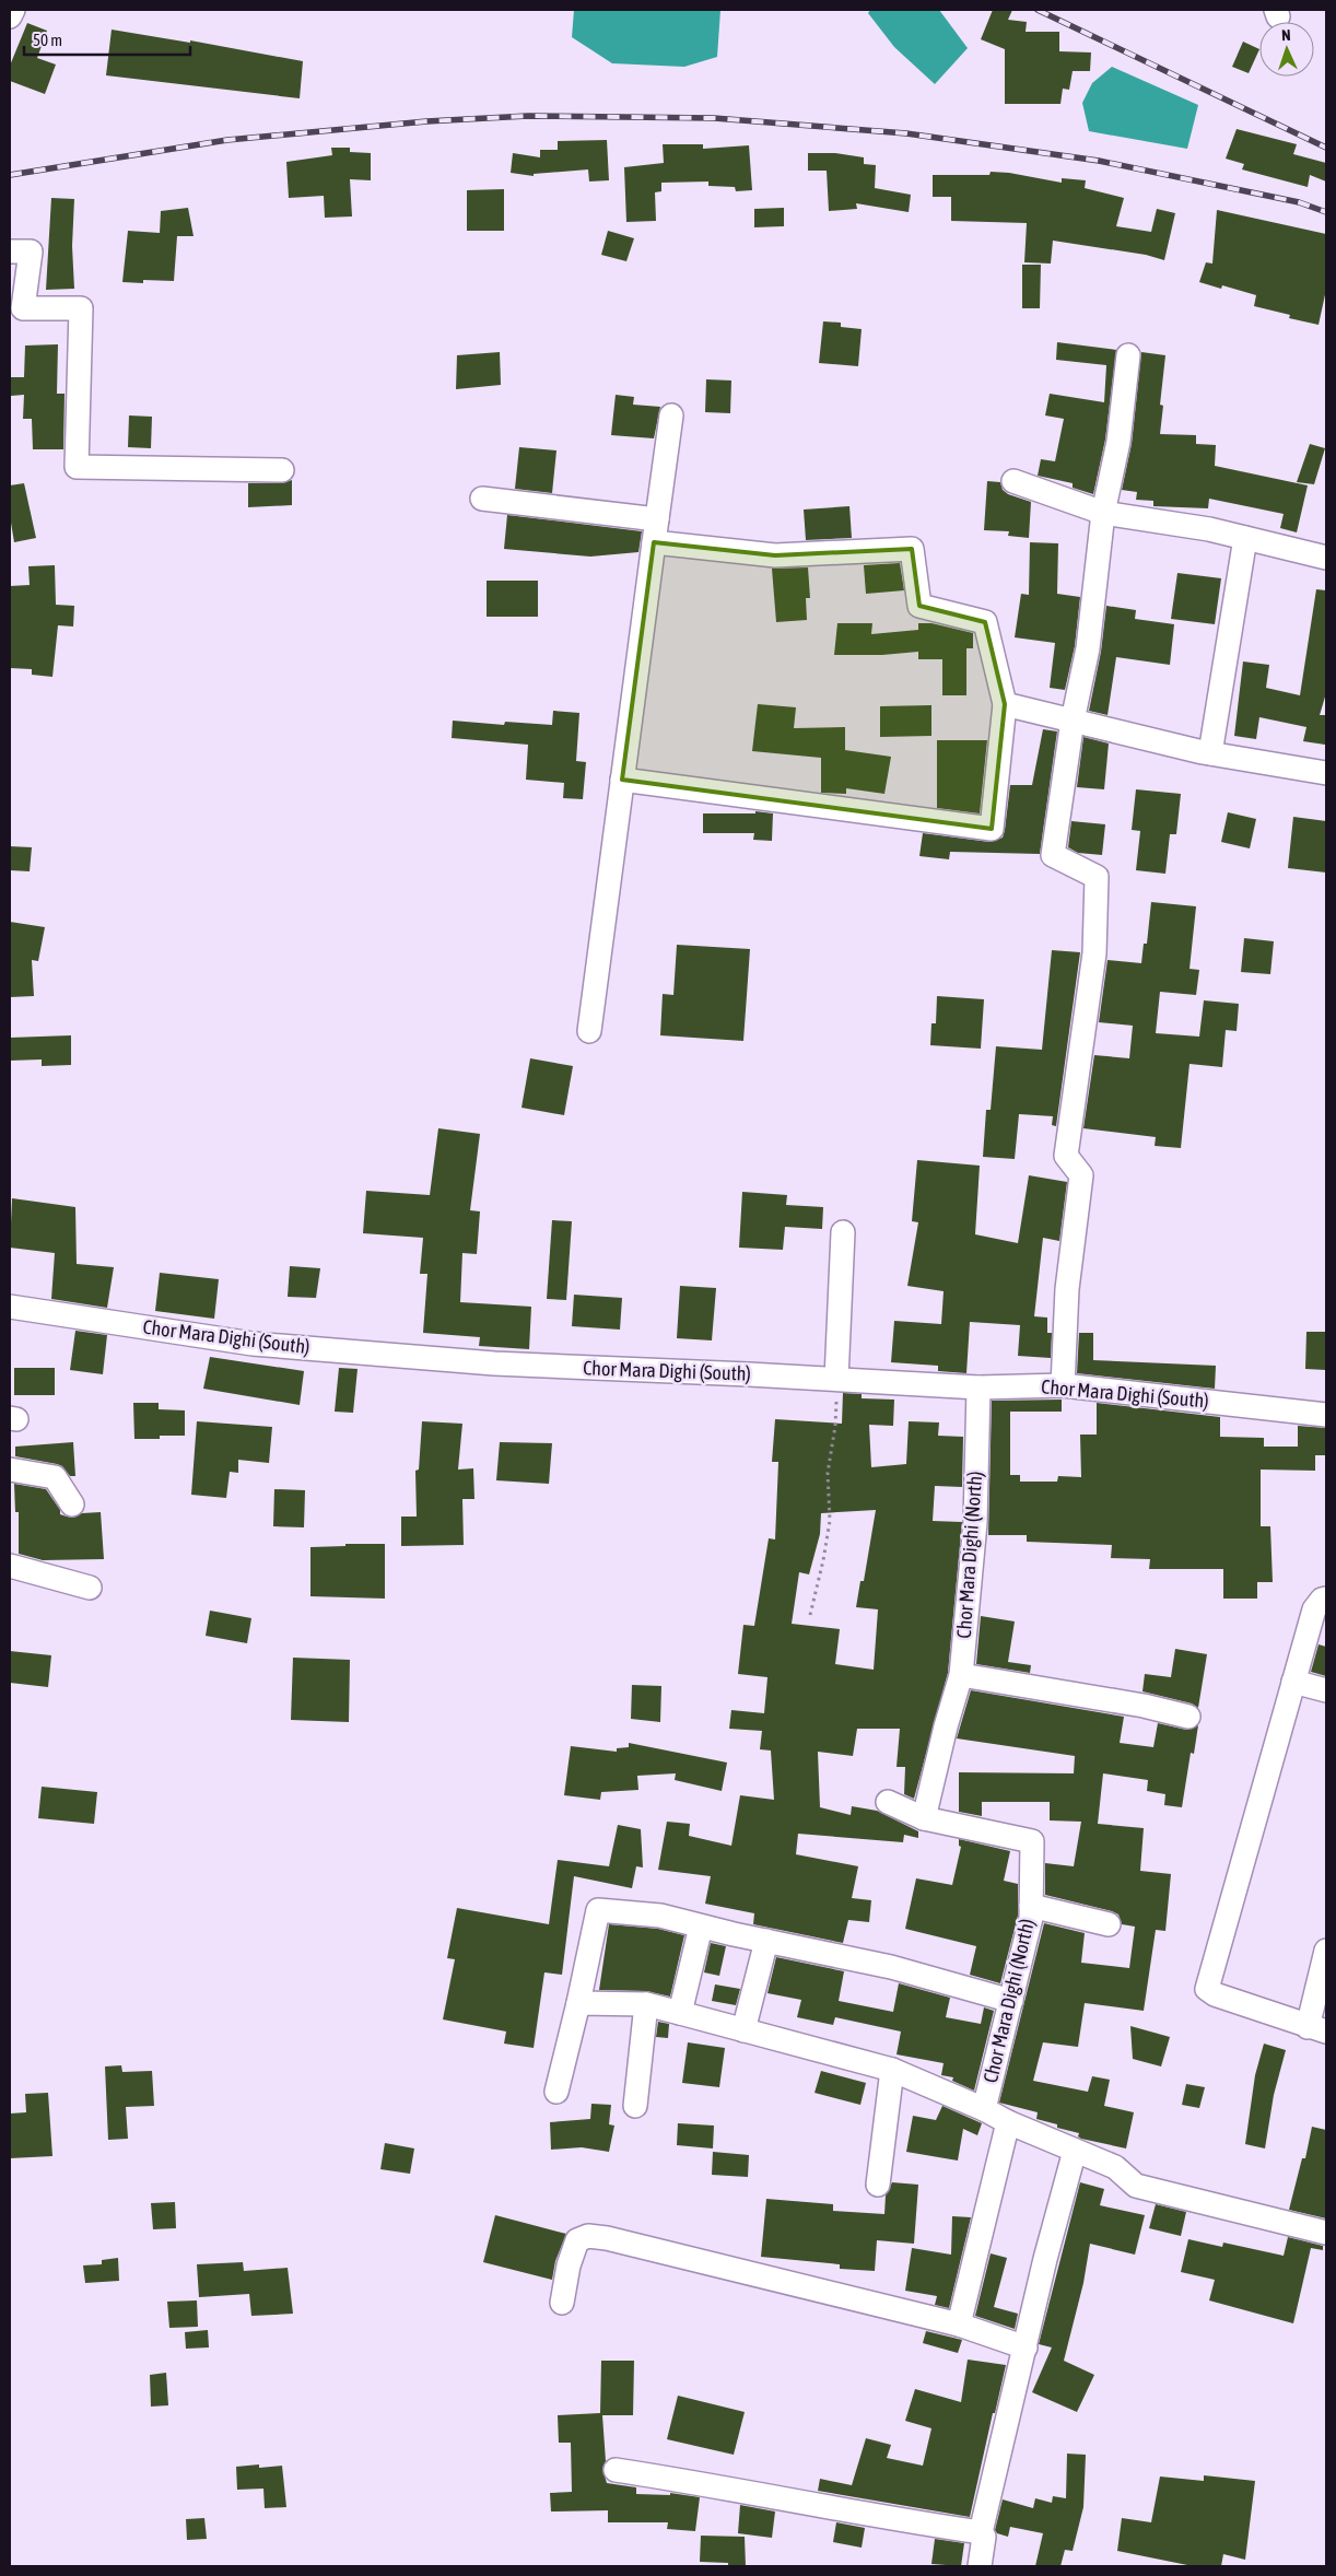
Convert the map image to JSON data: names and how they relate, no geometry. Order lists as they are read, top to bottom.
{
  "streets": {
    "street": ["Chor Mara Dighi (South)", "Chor Mara Dighi (North)"]
  },
  "crossings": [
    ["Chor Mara Dighi (South)", "Chor Mara Dighi (North)"]
  ],
  "scale_bar": "50 m",
  "north": "top"
}
